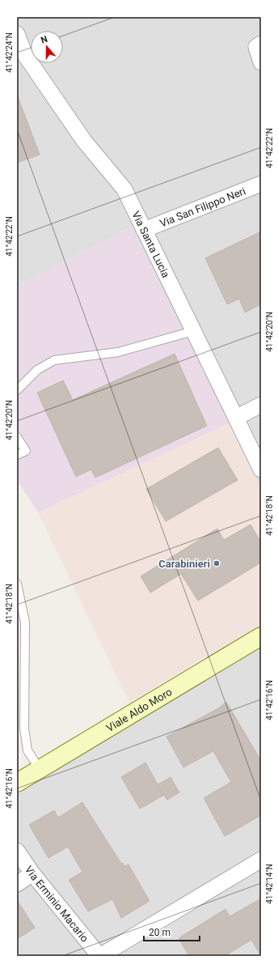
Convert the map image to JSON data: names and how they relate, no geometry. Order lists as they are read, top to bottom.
{
  "streets": {
    "main road": ["Viale Aldo Moro"],
    "street": ["Via San Filippo Neri", "Via Santa Lucia", "Via Erminio Macario"]
  },
  "crossings": [
    ["Via San Filippo Neri", "Via Santa Lucia"]
  ],
  "places": ["Carabinieri"],
  "scale_bar": "20 m",
  "north": "top",
  "coordinates": [
    "41°42'24\"N",
    "41°42'22\"N",
    "41°42'20\"N",
    "41°42'18\"N",
    "41°42'16\"N",
    "41°42'14\"N"
  ]
}
